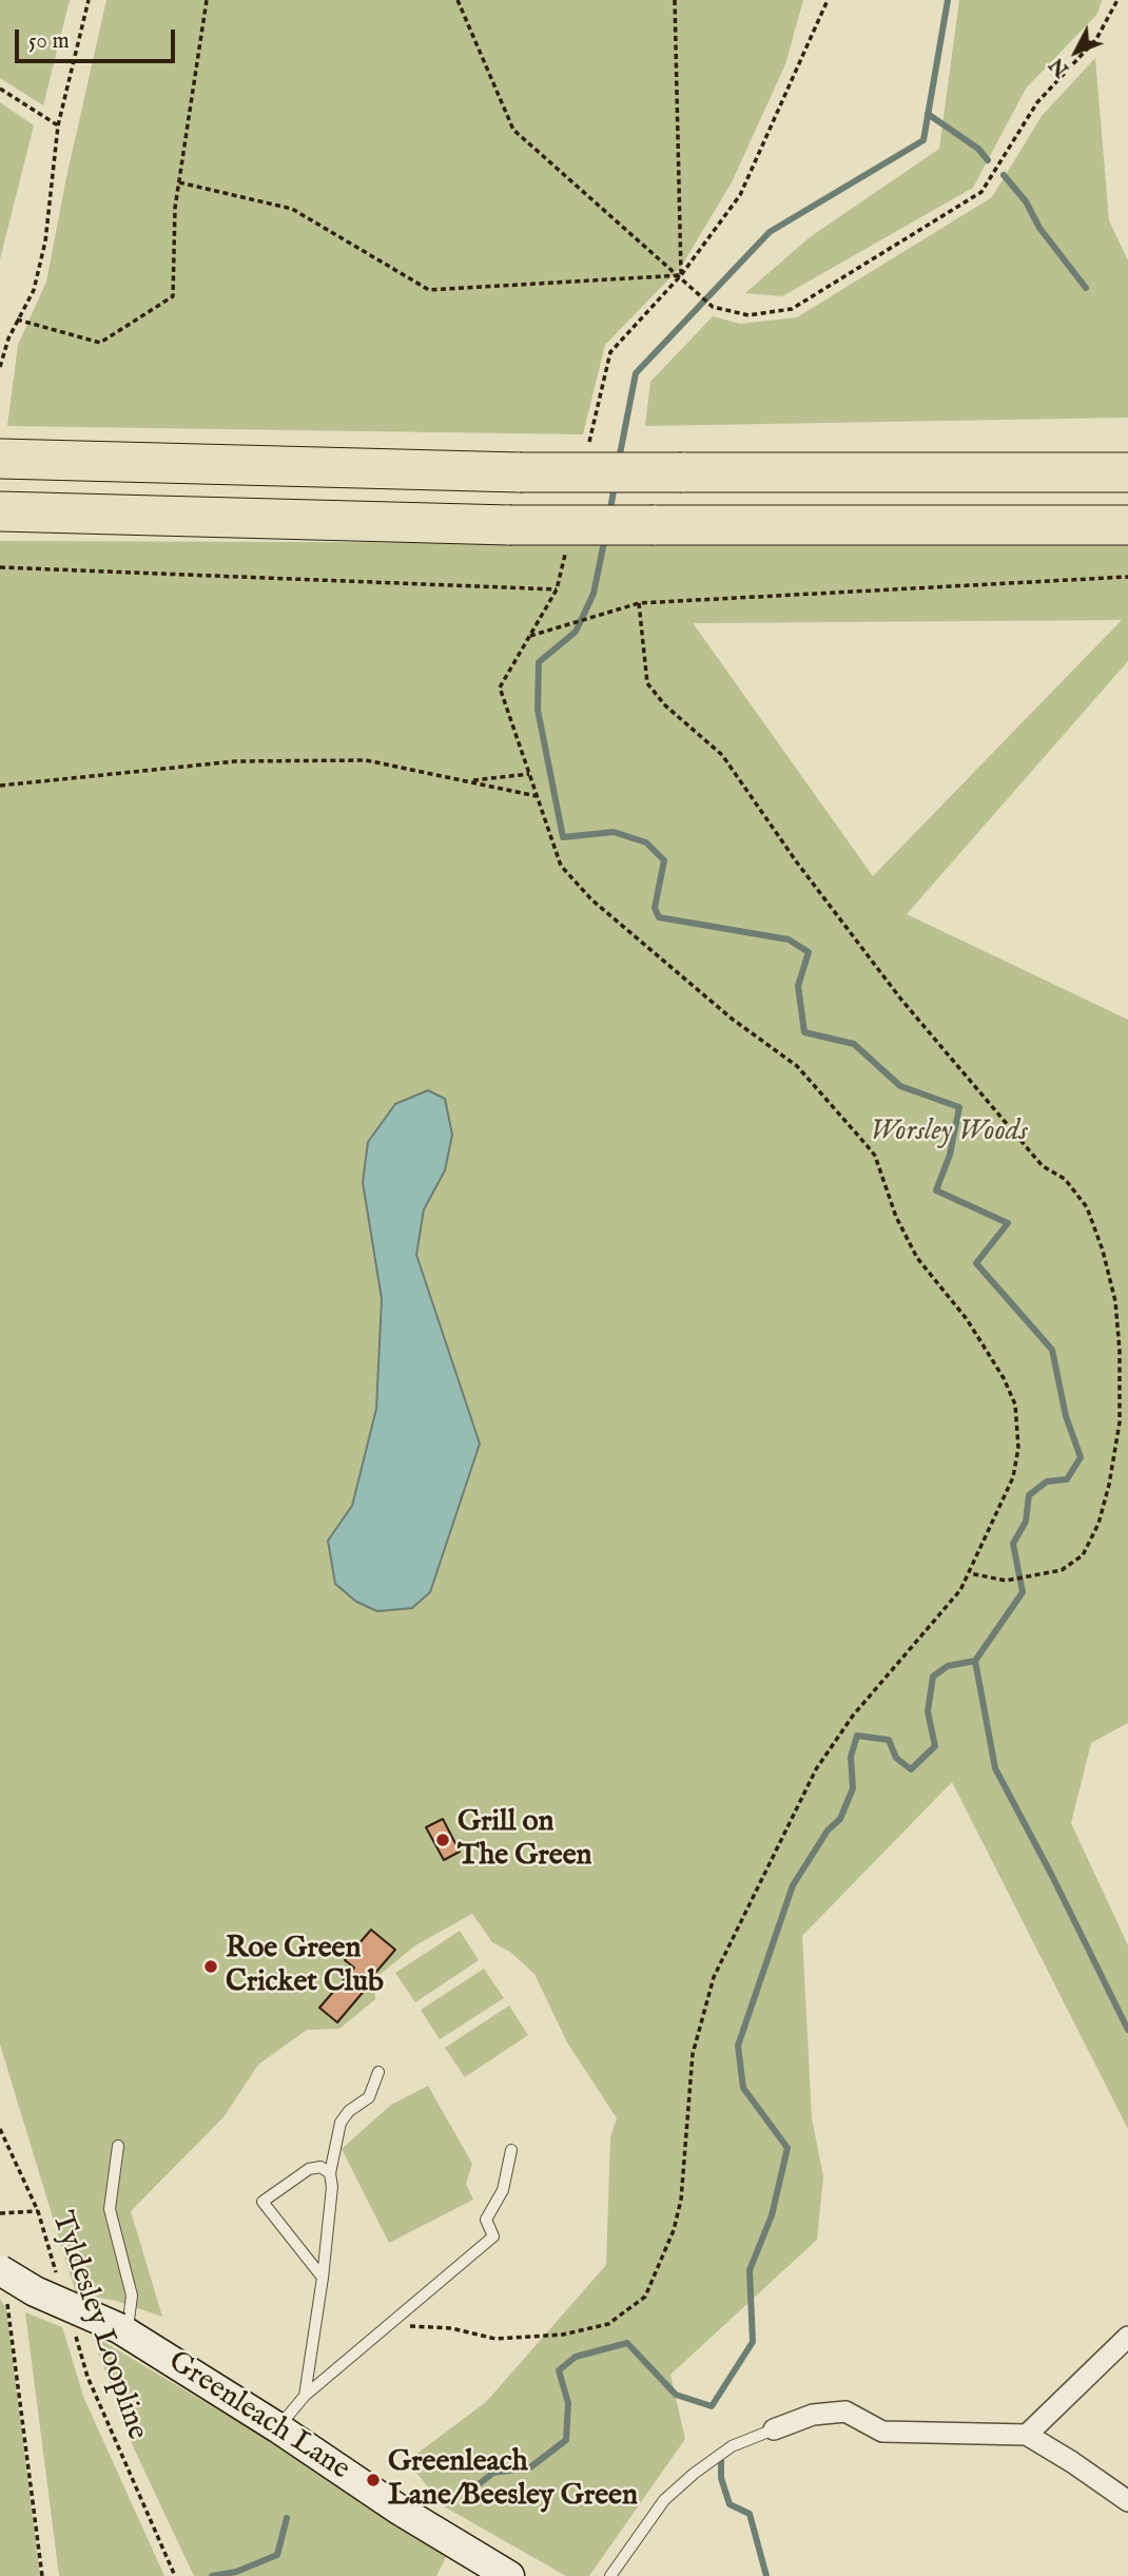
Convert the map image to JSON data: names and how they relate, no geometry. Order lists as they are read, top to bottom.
{
  "streets": {
    "street": ["Greenleach Lane"],
    "path": ["Tyldesley Loopline"]
  },
  "parks": ["Worsley Woods"],
  "places": ["Grill on The Green", "Roe Green Cricket Club", "Greenleach Lane/Beesley Green"],
  "scale_bar": "50 m",
  "north": "bottom left"
}
